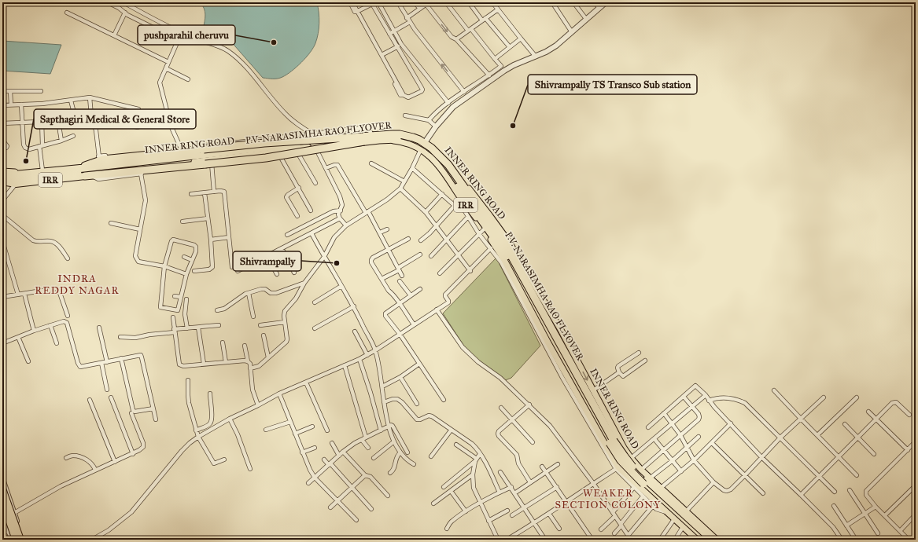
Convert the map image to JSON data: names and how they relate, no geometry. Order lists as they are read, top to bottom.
{
  "streets": {
    "highway": ["P.V. NARASIMHA RAO FLYOVER", "INNER RING ROAD", "IRR"]
  },
  "crossings": [
    ["P.V. NARASIMHA RAO FLYOVER", "IRR"],
    ["INNER RING ROAD", "IRR"]
  ],
  "districts": ["INDRA REDDY NAGAR", "WEAKER SECTION COLONY"],
  "places": [
    "pushparahil cheruvu",
    "Shivrampally TS Transco Sub station",
    "Sapthagiri Medical & General Store",
    "Shivrampally"
  ]
}
